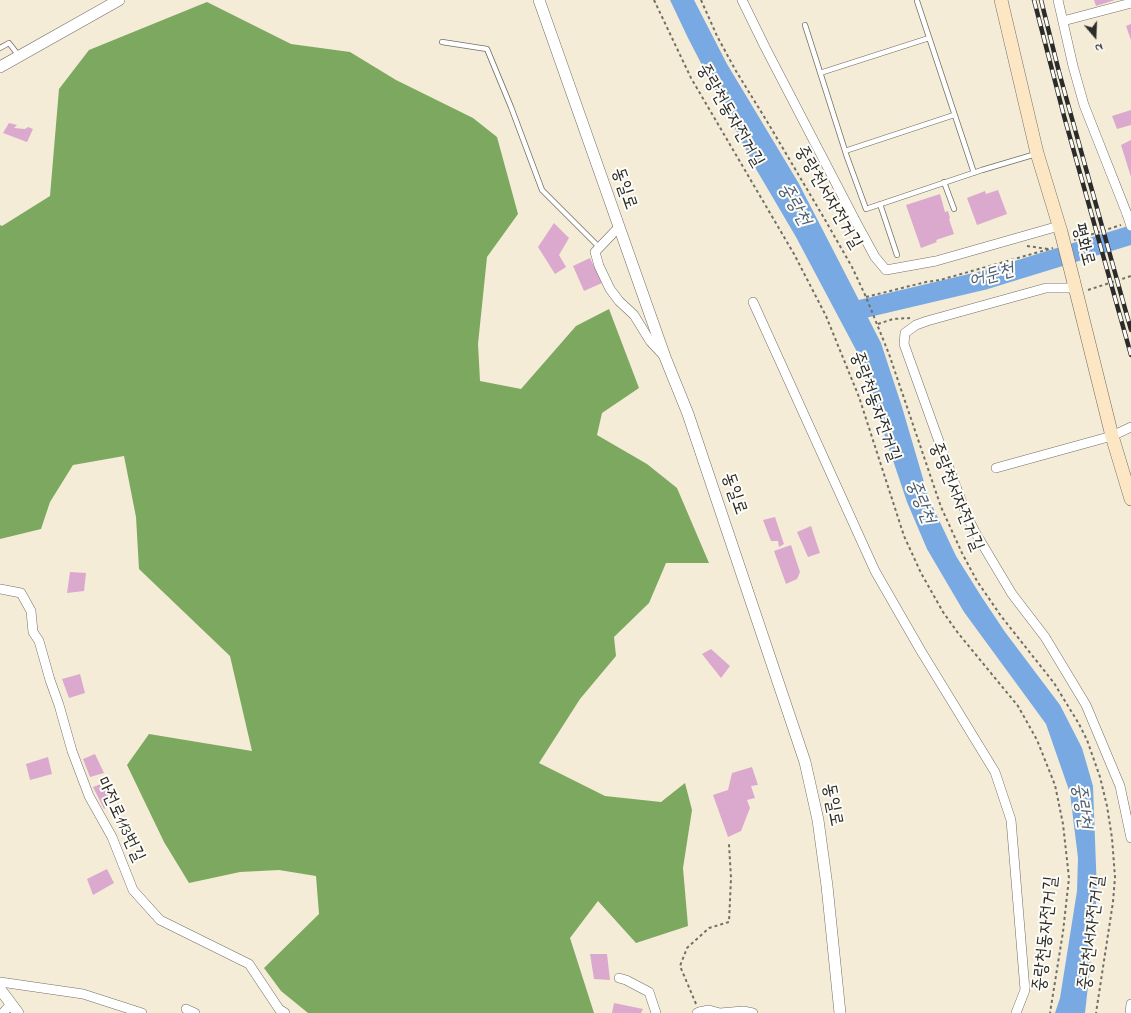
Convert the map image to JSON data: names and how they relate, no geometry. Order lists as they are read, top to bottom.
{
  "streets": {
    "main road": ["평화로"],
    "street": ["동일로", "마전로113번길"],
    "path": ["중랑천동자전거길", "중랑천서자전거길"]
  },
  "water": ["중랑천", "어둔천"],
  "north": "bottom"
}
